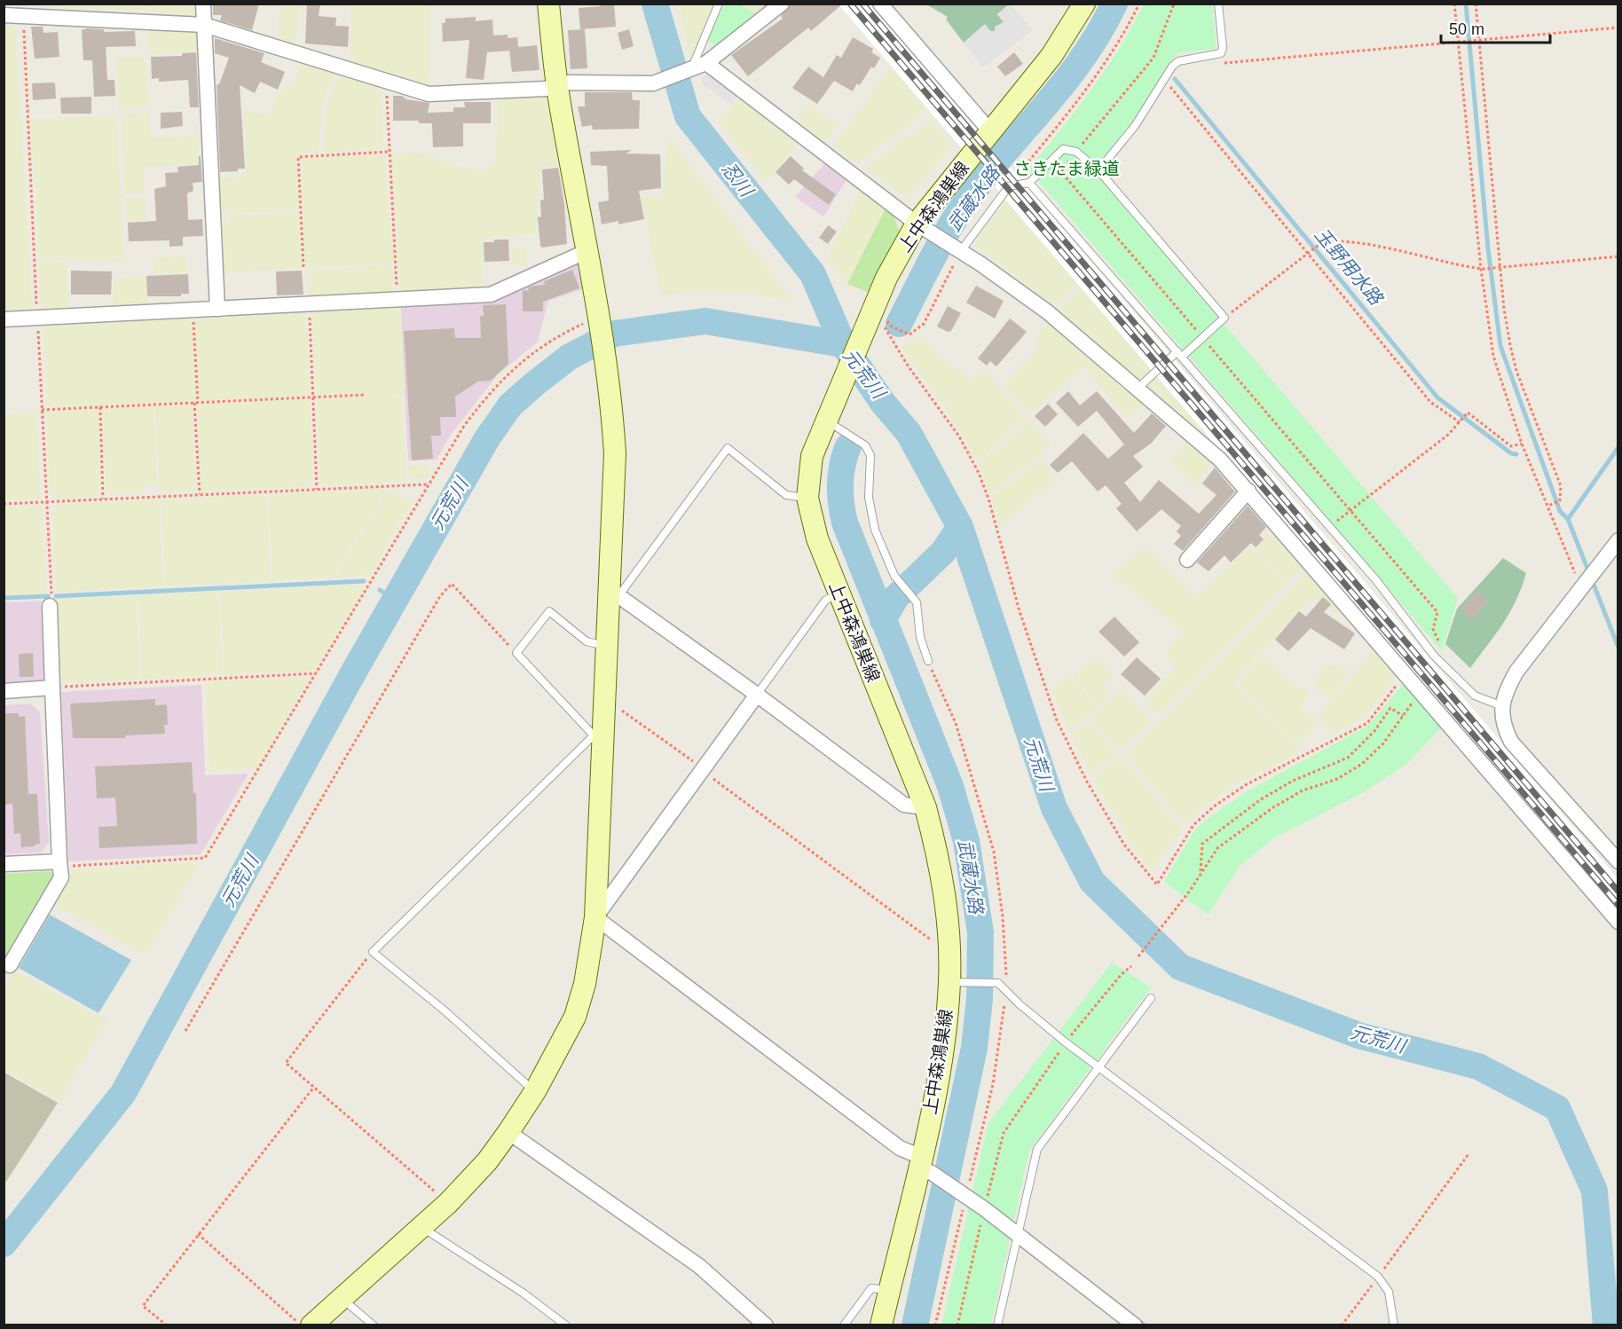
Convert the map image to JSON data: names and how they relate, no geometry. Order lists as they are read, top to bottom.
{
  "streets": {
    "street": ["上中森鴻巣線"]
  },
  "water": [
    "忍川",
    "武蔵水路",
    "玉野用水路",
    "元荒川"
  ],
  "parks": ["さきたま緑道"],
  "scale_bar": "50 m"
}
